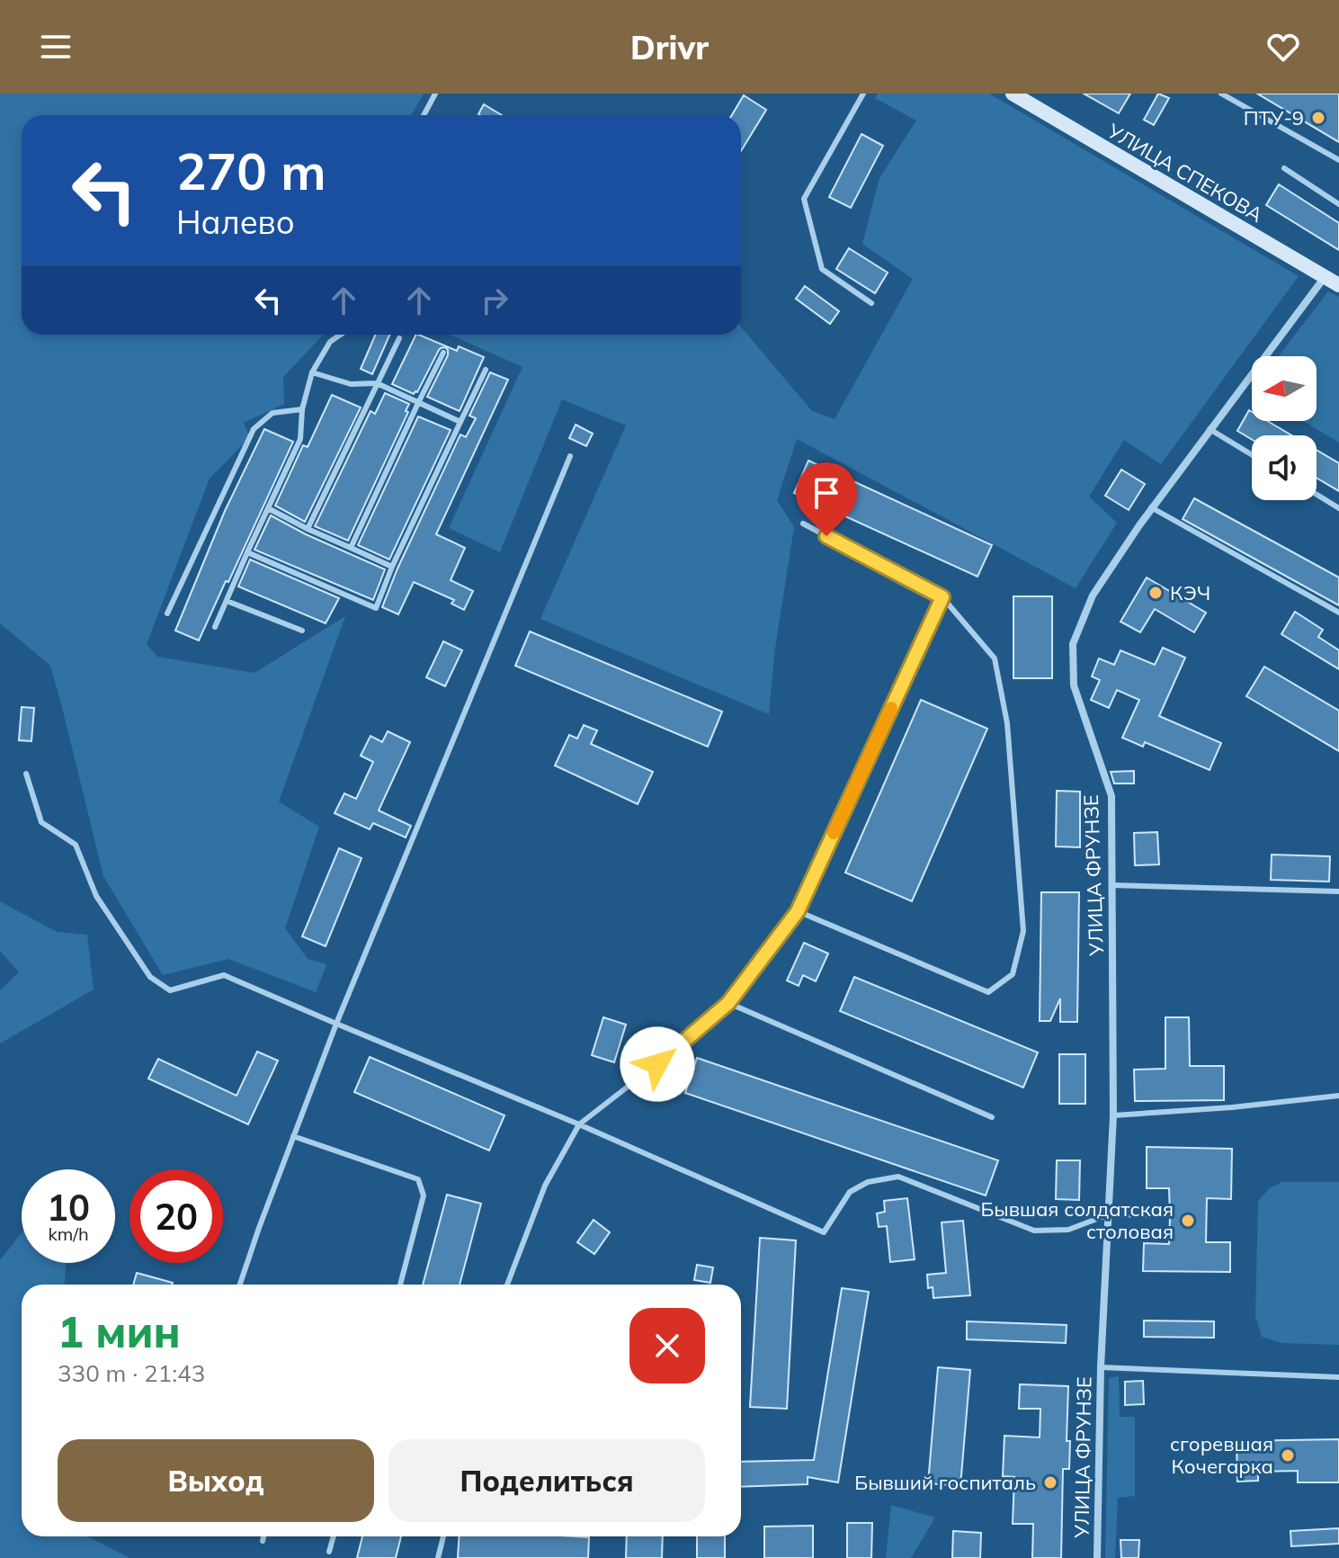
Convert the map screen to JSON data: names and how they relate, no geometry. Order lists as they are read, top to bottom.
{
  "streets": {
    "main road": ["УЛИЦА СПЕКОВА"],
    "street": ["УЛИЦА ФРУНЗЕ"]
  },
  "crossings": [
    ["УЛИЦА СПЕКОВА", "УЛИЦА ФРУНЗЕ"]
  ],
  "places": [
    "ПТУ-9",
    "КЭЧ",
    "Бывшая солдатская столовая",
    "сгоревшая Кочегарка",
    "Бывший госпиталь"
  ],
  "north": "left",
  "page": {
    "header": "Drivr",
    "turn": ["270 m", "Налево"],
    "speed": "10 km/h",
    "limit": "20",
    "heading": ["1 мин", "330 m · 21:43"],
    "buttons": ["Выход", "Поделиться"]
  }
}
